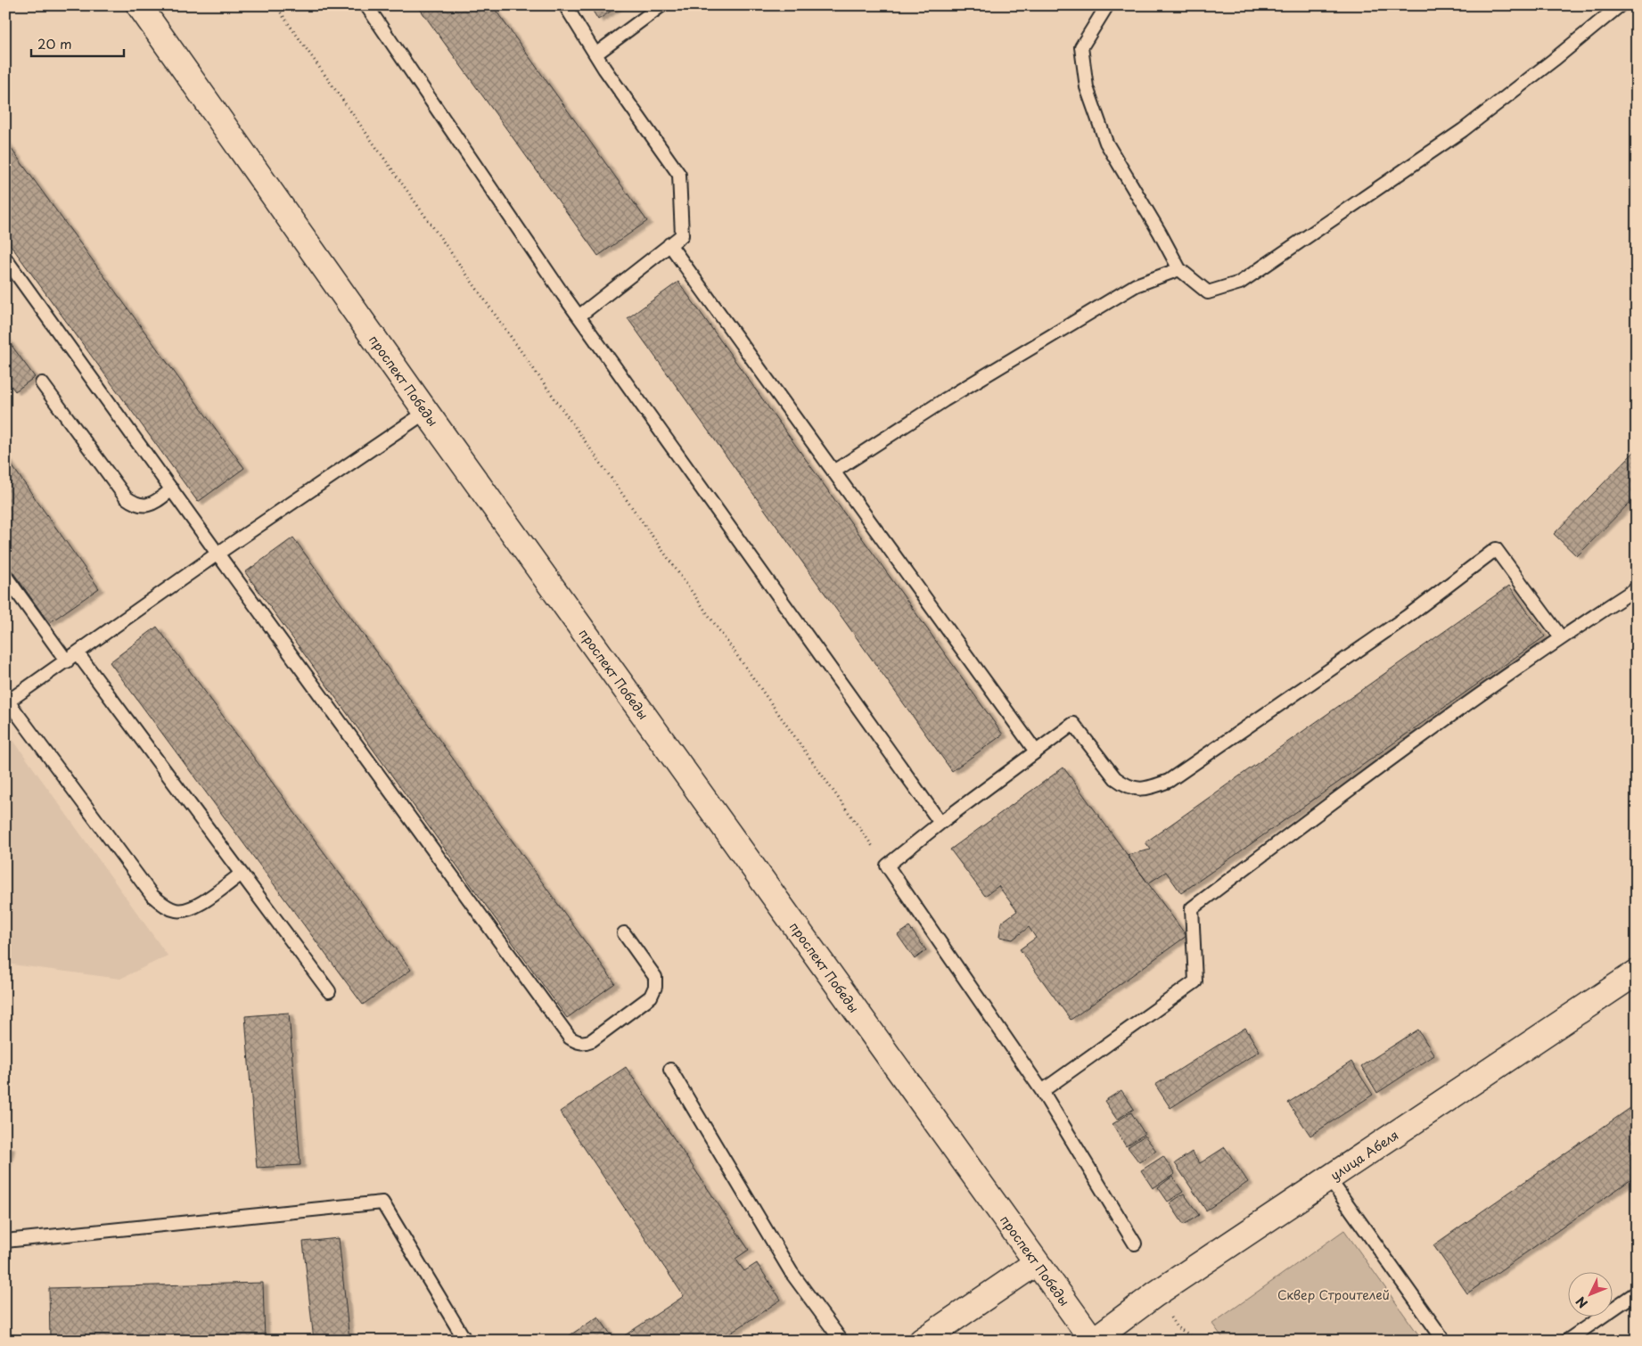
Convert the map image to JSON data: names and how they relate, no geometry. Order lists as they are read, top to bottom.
{
  "streets": {
    "main road": ["проспект Победы", "улица Абеля"]
  },
  "crossings": [
    ["проспект Победы", "улица Абеля"]
  ],
  "parks": ["Сквер Строителей"],
  "scale_bar": "20 m",
  "north": "bottom left"
}
